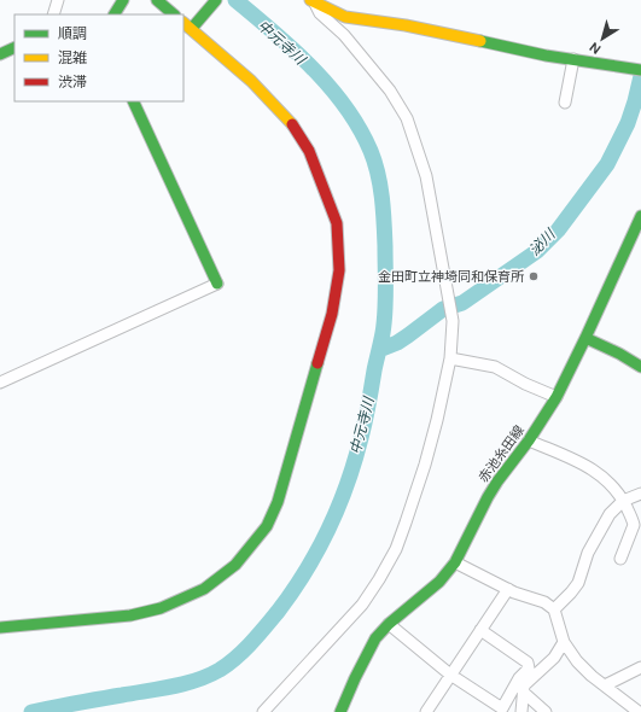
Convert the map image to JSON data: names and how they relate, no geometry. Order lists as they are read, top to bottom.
{
  "streets": {
    "street": ["赤池糸田線"]
  },
  "water": ["中元寺川", "泌川"],
  "places": ["金田町立神埼同和保育所"],
  "legend": ["順調", "混雑", "渋滞"],
  "north": "bottom left"
}
